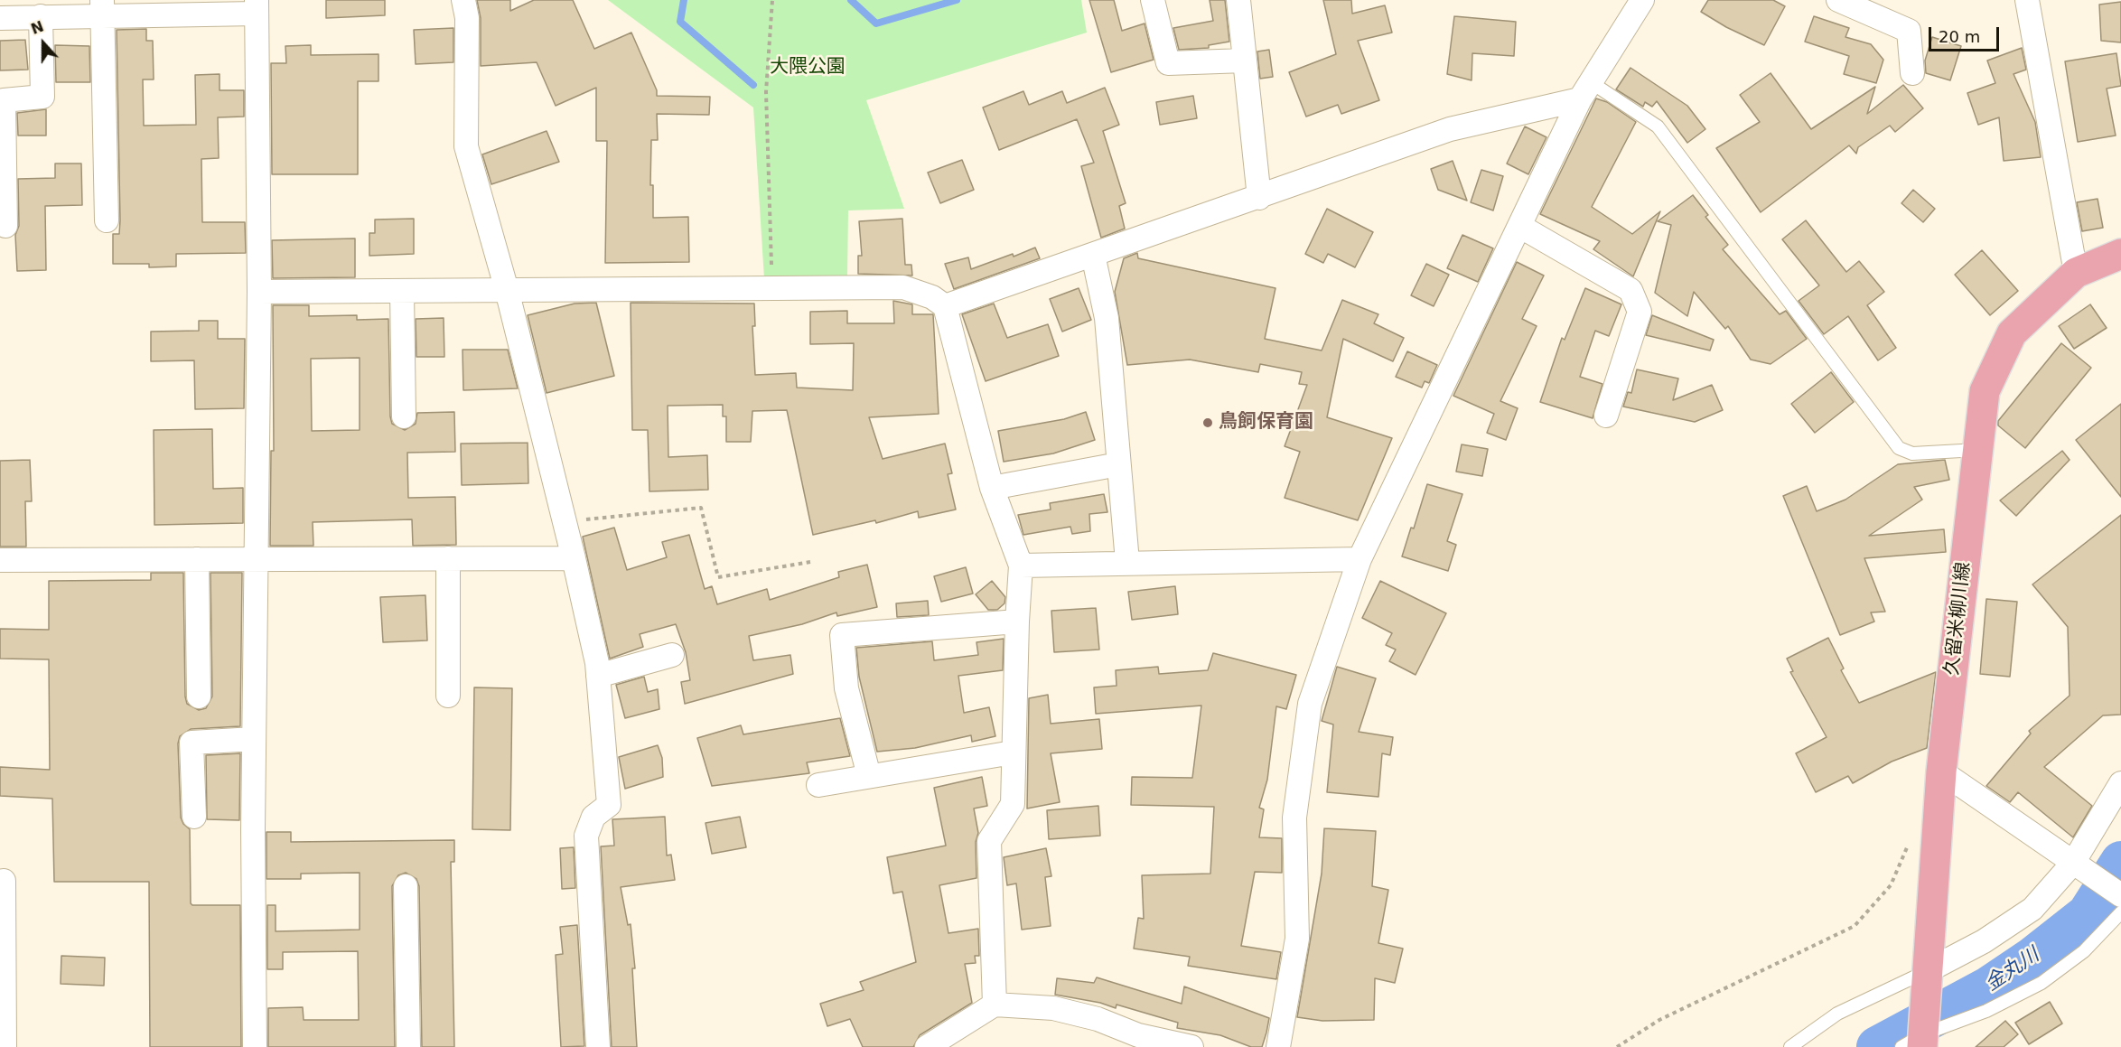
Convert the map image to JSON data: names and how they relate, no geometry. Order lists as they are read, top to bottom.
{
  "streets": {
    "main road": ["久留米柳川線"]
  },
  "water": ["金丸川"],
  "parks": ["大隈公園"],
  "places": ["鳥飼保育園"],
  "scale_bar": "20 m",
  "north": "top"
}
